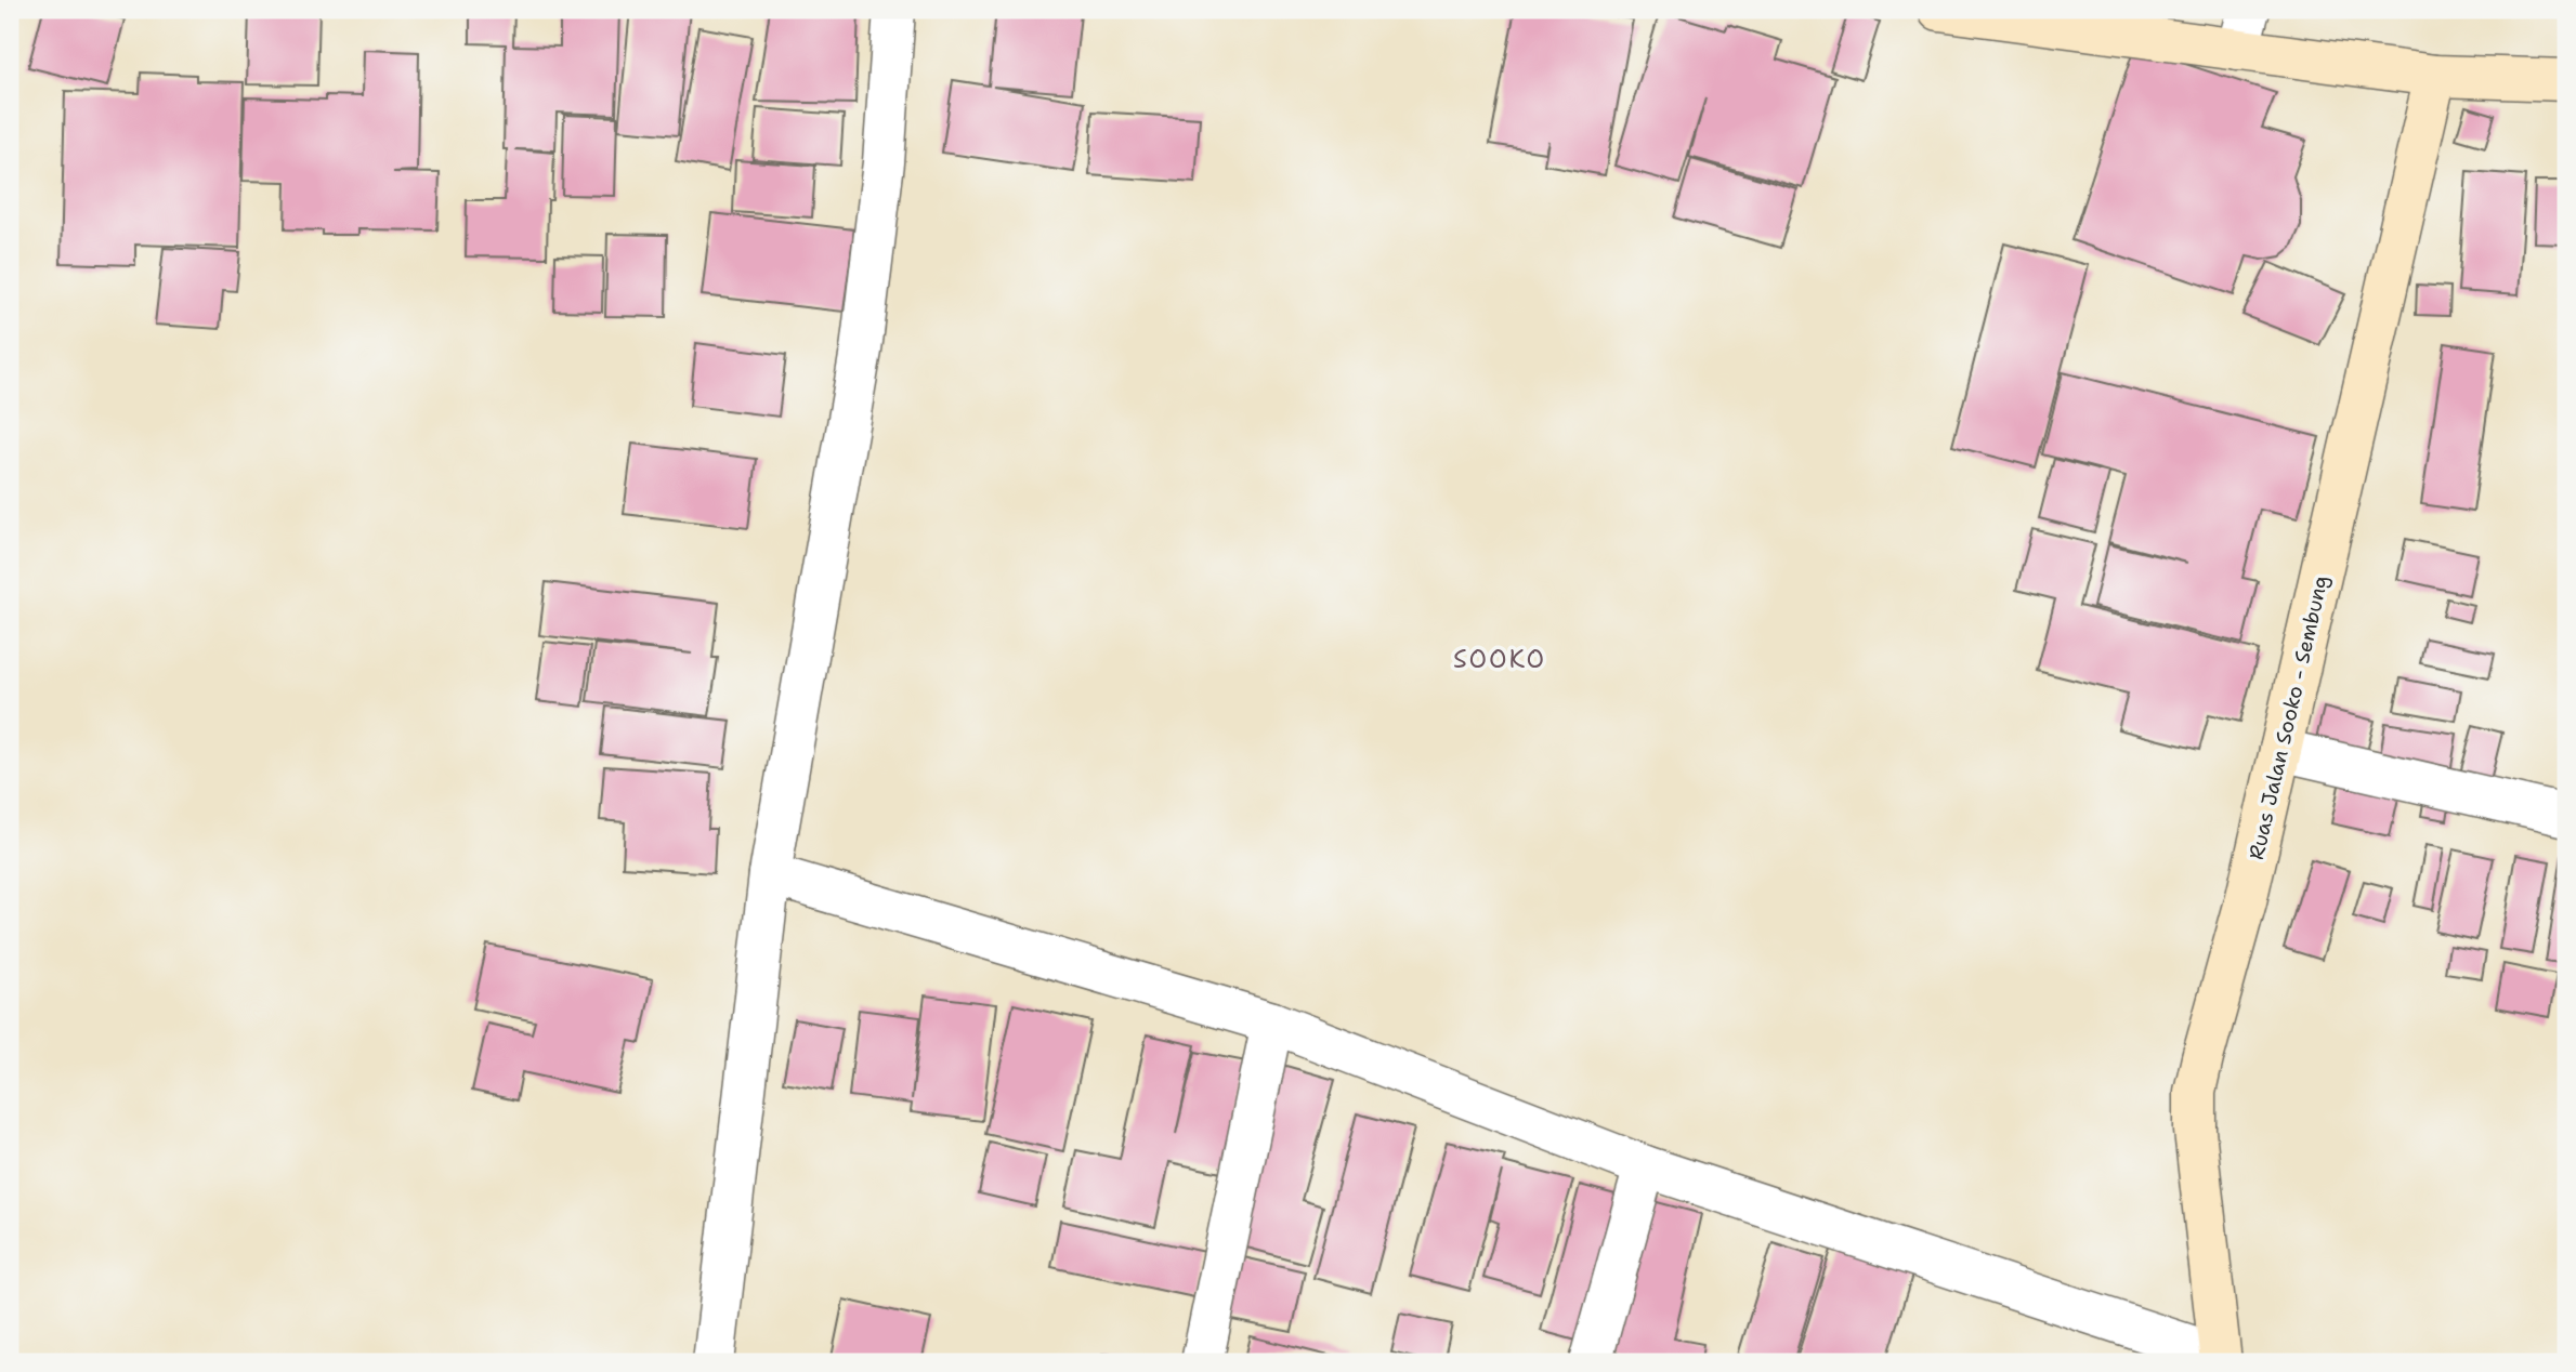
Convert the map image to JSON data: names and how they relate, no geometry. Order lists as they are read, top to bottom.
{
  "streets": {
    "main road": ["Ruas Jalan Sooko - Sembung"]
  },
  "districts": ["SOOKO"]
}
